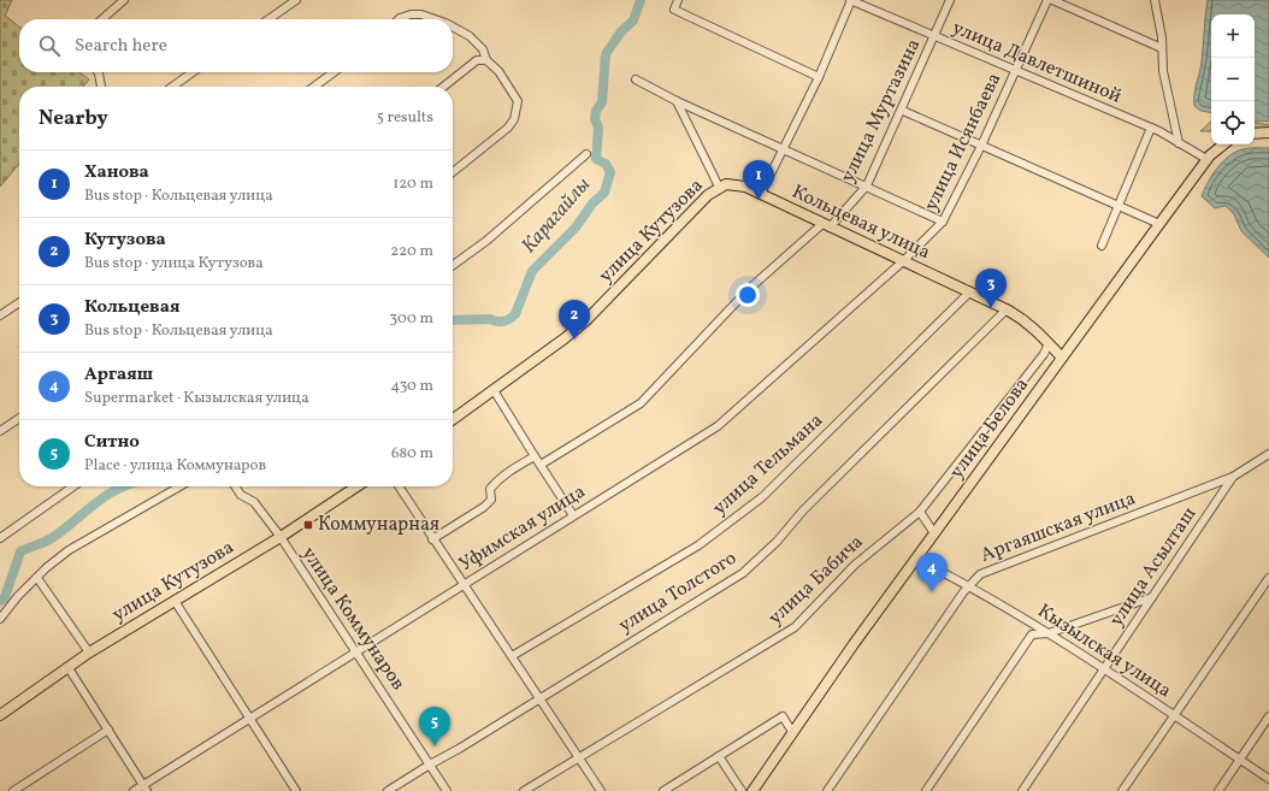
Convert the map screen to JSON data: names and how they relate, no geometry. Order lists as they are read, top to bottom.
{
  "streets": {
    "main road": ["Кольцевая улица", "улица Кутузова", "улица Белова"],
    "street": [
      "улица Давлетшиной",
      "улица Муртазина",
      "улица Исянбаева",
      "улица Тельмана",
      "Аргаяшская улица",
      "Уфимская улица",
      "улица Асылташ",
      "улица Бабича",
      "улица Толстого",
      "улица Коммунаров",
      "Кызылская улица"
    ]
  },
  "crossings": [
    ["улица Давлетшиной", "улица Муртазина"],
    ["улица Давлетшиной", "улица Исянбаева"],
    ["улица Давлетшиной", "улица Белова"],
    ["улица Муртазина", "Кольцевая улица"],
    ["улица Исянбаева", "Кольцевая улица"],
    ["улица Исянбаева", "Уфимская улица"],
    ["Кольцевая улица", "улица Кутузова"],
    ["Кольцевая улица", "улица Белова"],
    ["Кольцевая улица", "улица Тельмана"],
    ["Кольцевая улица", "Уфимская улица"],
    ["Кольцевая улица", "улица Бабича"],
    ["Кольцевая улица", "улица Толстого"],
    ["улица Кутузова", "улица Коммунаров"],
    ["улица Белова", "Кызылская улица"],
    ["Аргаяшская улица", "улица Асылташ"],
    ["Аргаяшская улица", "Кызылская улица"],
    ["Уфимская улица", "улица Коммунаров"],
    ["улица Асылташ", "Кызылская улица"],
    ["улица Толстого", "улица Коммунаров"]
  ],
  "water": ["Карагайлы"],
  "places": {
    "transit": ["Коммунарная"]
  },
  "page": {
    "map_buttons": ["+", "−"],
    "search": "Search here",
    "heading": ["Nearby", "5 results"],
    "list": [
      {
        "mark": "1",
        "name": "Ханова",
        "note": "Bus stop · Кольцевая улица",
        "value": "120 m"
      },
      {
        "mark": "2",
        "name": "Кутузова",
        "note": "Bus stop · улица Кутузова",
        "value": "220 m"
      },
      {
        "mark": "3",
        "name": "Кольцевая",
        "note": "Bus stop · Кольцевая улица",
        "value": "300 m"
      },
      {
        "mark": "4",
        "name": "Аргаяш",
        "note": "Supermarket · Кызылская улица",
        "value": "430 m"
      },
      {
        "mark": "5",
        "name": "Ситно",
        "note": "Place · улица Коммунаров",
        "value": "680 m"
      }
    ],
    "pins": [
      "1",
      "3",
      "2",
      "4",
      "5"
    ]
  }
}
